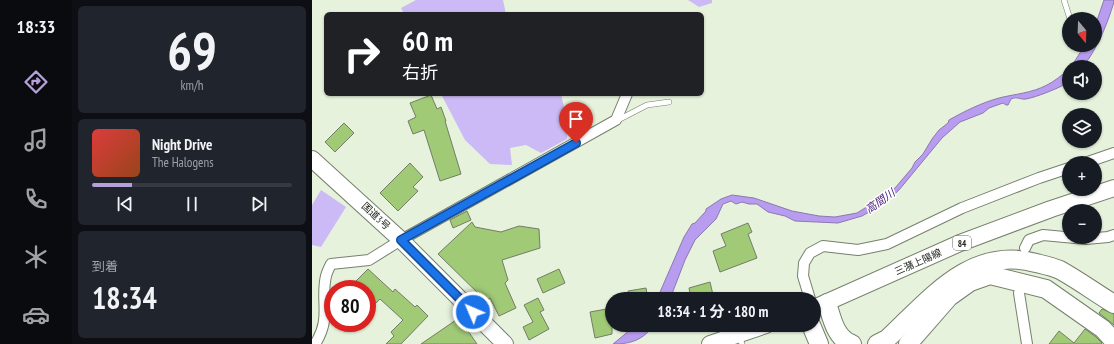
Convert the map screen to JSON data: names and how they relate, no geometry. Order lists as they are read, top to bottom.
{
  "streets": {
    "main road": ["国道3号", "84", "三潴上陽線"]
  },
  "water": ["高間川"],
  "north": "bottom",
  "page": {
    "tabs": "18:33",
    "tile": [
      ["69", "km/h"],
      ["到着", "18:34"]
    ],
    "map_buttons": ["+", "−"],
    "turn": ["60 m", "右折"],
    "song": ["Night Drive", "The Halogens"],
    "limit": "80",
    "trip": "18:34 · 1 分 · 180 m"
  }
}
